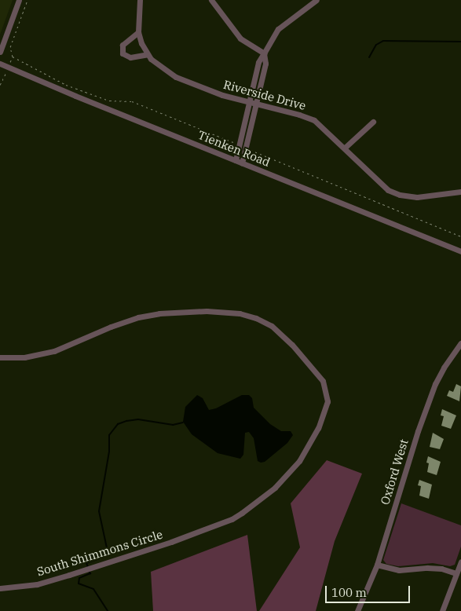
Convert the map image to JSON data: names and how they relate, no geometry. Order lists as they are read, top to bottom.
{
  "streets": {
    "street": [
      "Riverside Drive",
      "Tienken Road",
      "Oxford West",
      "South Shimmons Circle"
    ]
  },
  "scale_bar": "100 m"
}
